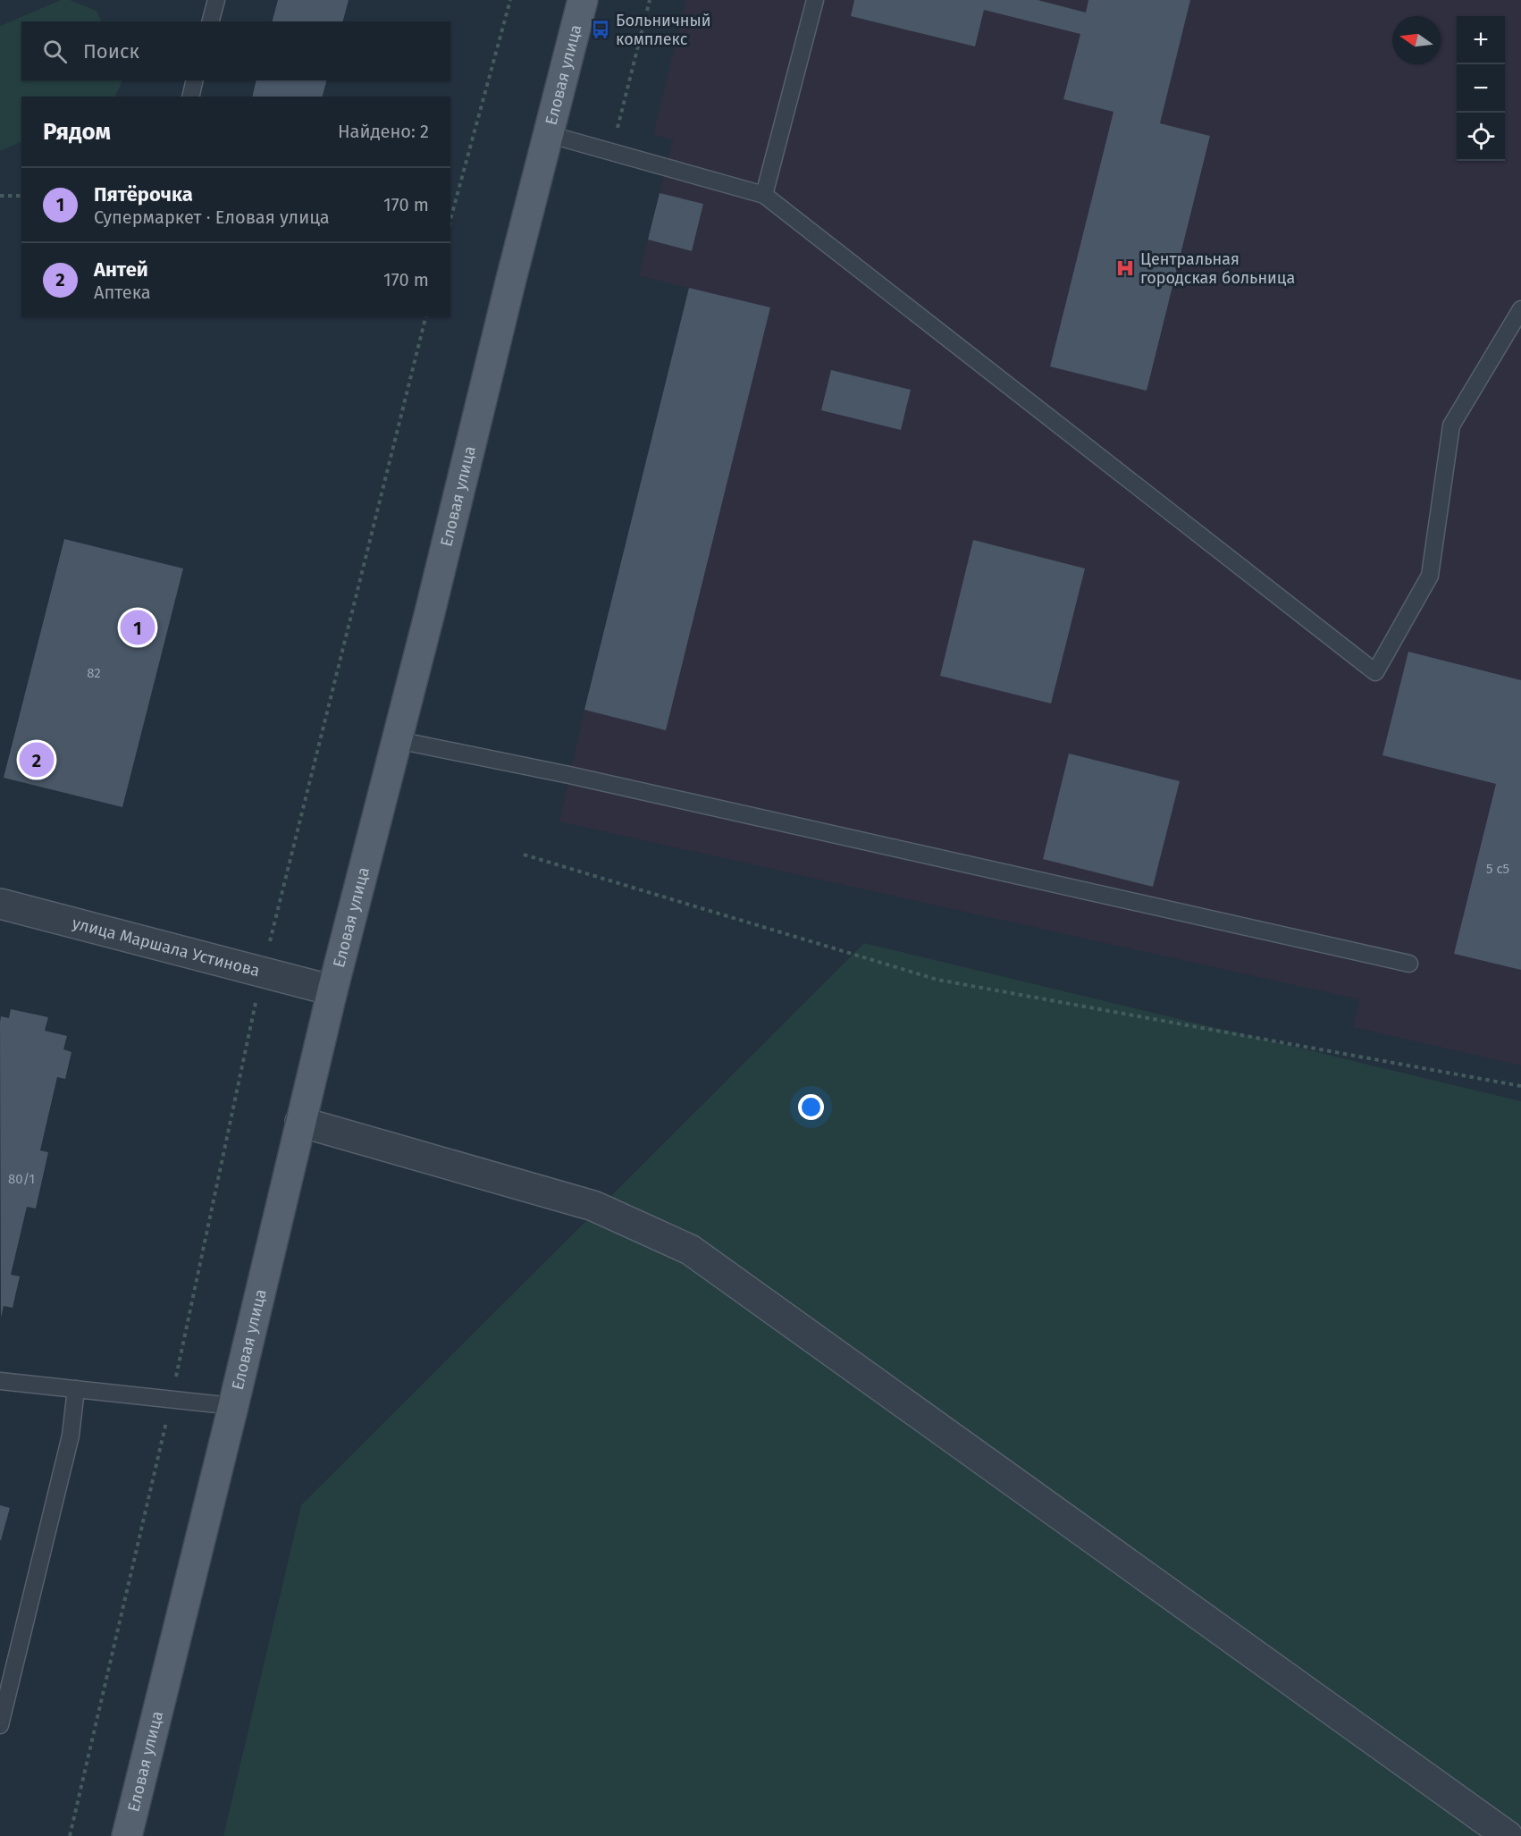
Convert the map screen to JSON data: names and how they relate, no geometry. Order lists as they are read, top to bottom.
{
  "streets": {
    "main road": ["Еловая улица"],
    "street": ["улица Маршала Устинова"]
  },
  "crossings": [
    ["Еловая улица", "улица Маршала Устинова"]
  ],
  "places": {
    "bus stop": ["Больничный комплекс"],
    "hospital": ["Центральная городская больница"]
  },
  "house_numbers": ["82", "5 с5", "80/1"],
  "north": "left",
  "page": {
    "map_buttons": ["+", "−"],
    "search": "Поиск",
    "heading": ["Рядом", "Найдено: 2"],
    "list": [
      {
        "mark": "1",
        "name": "Пятёрочка",
        "note": "Супермаркет · Еловая улица",
        "value": "170 m"
      },
      {
        "mark": "2",
        "name": "Антей",
        "note": "Аптека",
        "value": "170 m"
      }
    ],
    "pins": ["1", "2"]
  }
}
